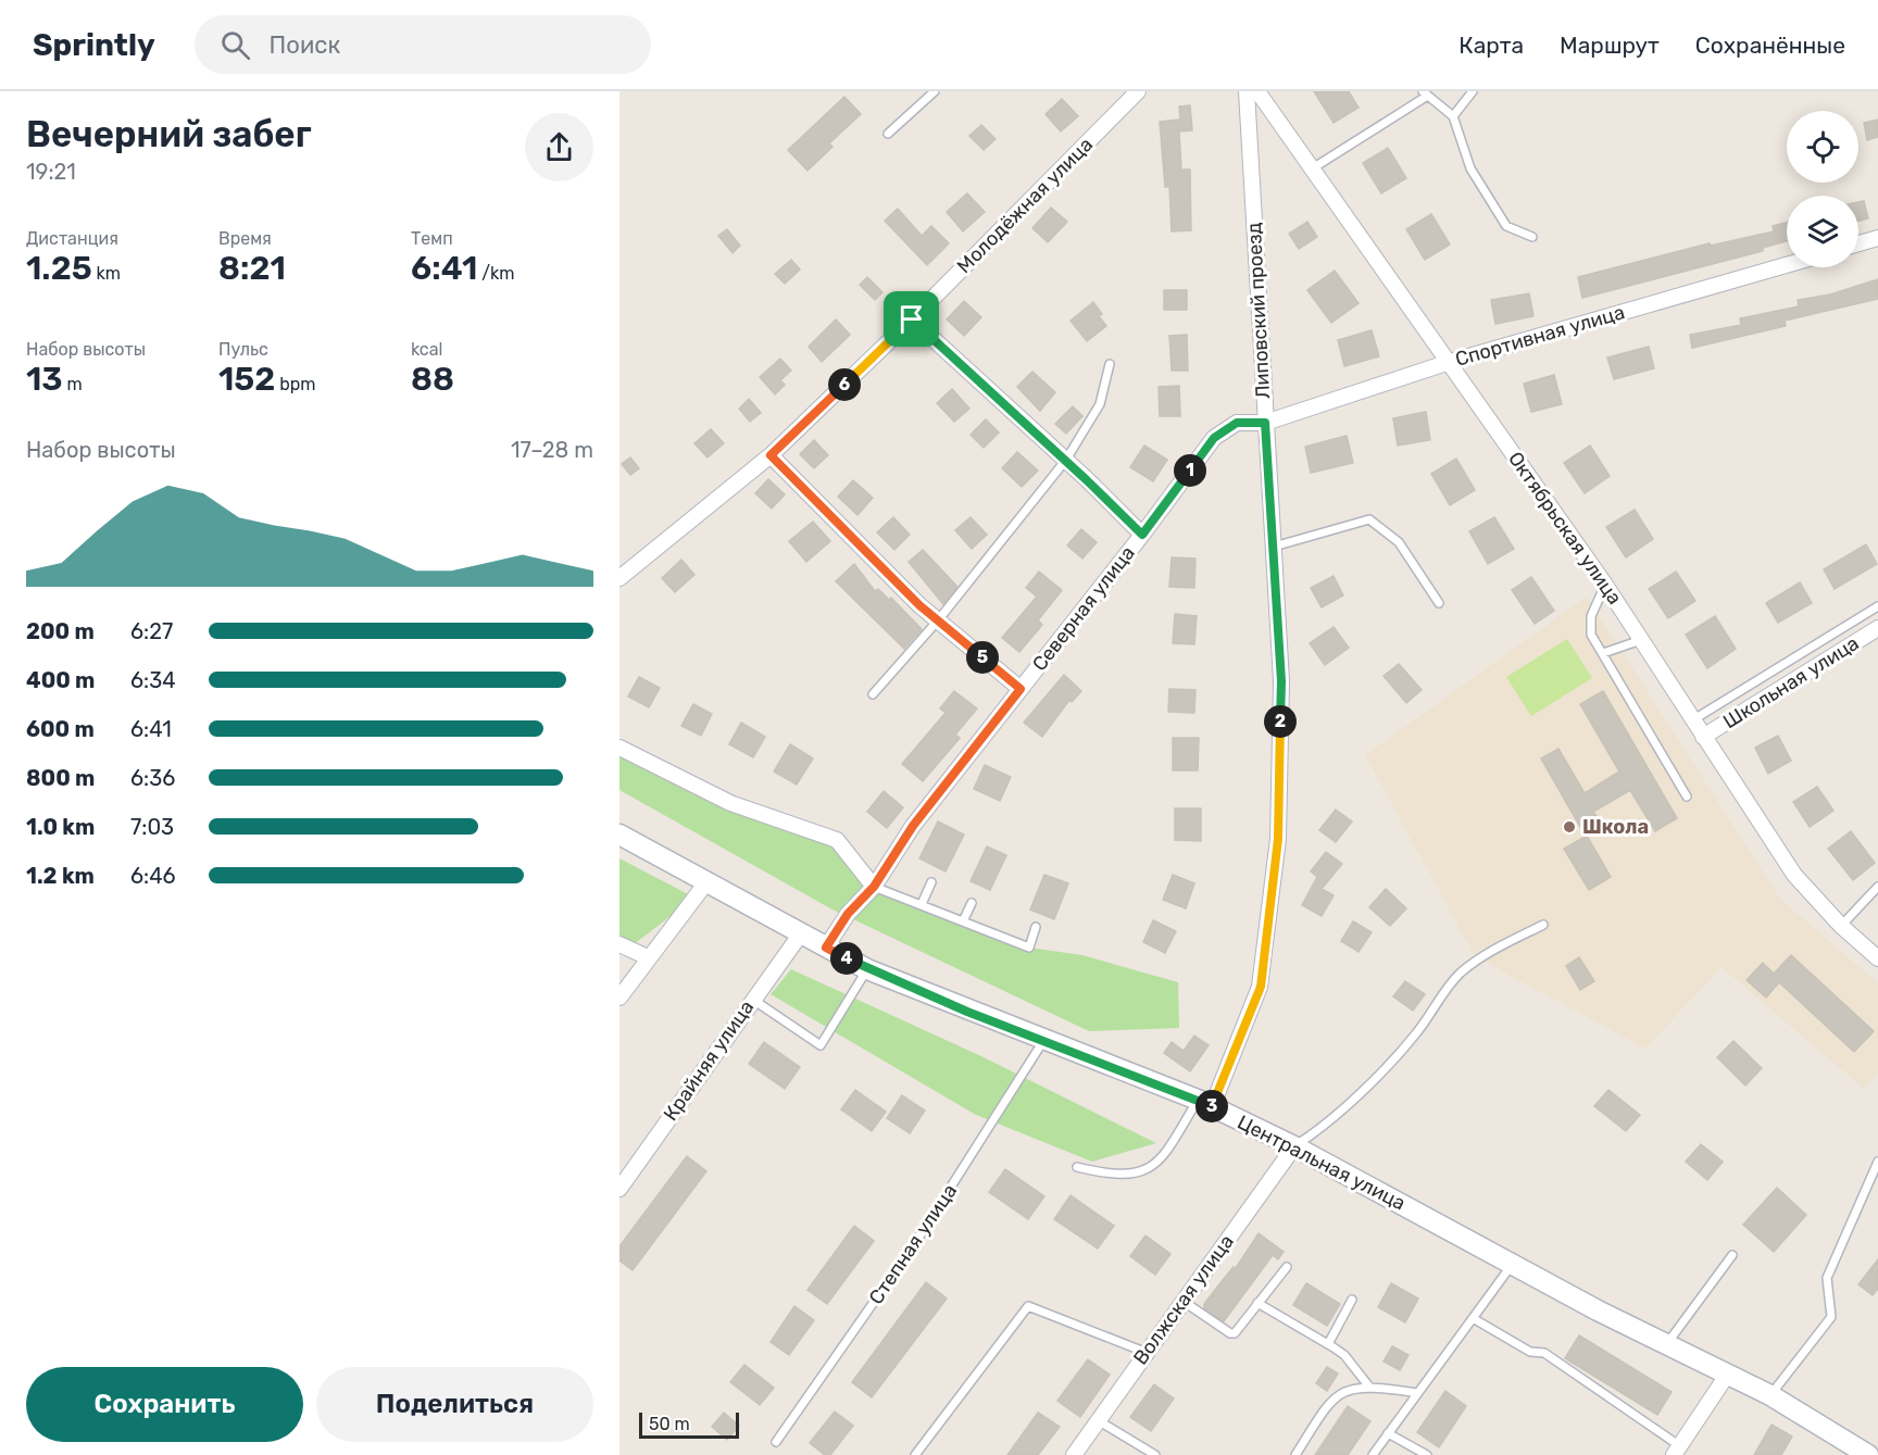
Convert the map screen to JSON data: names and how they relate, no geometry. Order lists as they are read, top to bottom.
{
  "streets": {
    "main road": ["Центральная улица"],
    "street": [
      "Молодёжная улица",
      "Липовский проезд",
      "Спортивная улица",
      "Октябрьская улица",
      "Северная улица",
      "Школьная улица",
      "Крайняя улица",
      "Волжская улица"
    ],
    "lane": ["Степная улица"]
  },
  "crossings": [
    ["Липовский проезд", "Спортивная улица"],
    ["Липовский проезд", "Северная улица"],
    ["Липовский проезд", "Центральная улица"],
    ["Спортивная улица", "Октябрьская улица"],
    ["Спортивная улица", "Северная улица"],
    ["Октябрьская улица", "Школьная улица"],
    ["Северная улица", "Центральная улица"],
    ["Крайняя улица", "Центральная улица"],
    ["Центральная улица", "Степная улица"],
    ["Центральная улица", "Волжская улица"]
  ],
  "places": ["Школа"],
  "scale_bar": "50 m",
  "page": {
    "header": "Sprintly",
    "search": "Поиск",
    "nav": ["Карта", "Маршрут", "Сохранённые"],
    "heading": ["Вечерний забег", "19:21"],
    "stats": [
      ["Дистанция", "1.25 km"],
      ["Время", "8:21"],
      ["Темп", "6:41 /km"],
      ["Набор высоты", "13 m"],
      ["Пульс", "152 bpm"],
      ["kcal", "88"]
    ],
    "pins": [
      "6",
      "1",
      "5",
      "2",
      "4",
      "3"
    ],
    "chart": ["Набор высоты", "17–28 m"],
    "list": [
      {
        "name": "200 m",
        "note": "6:27"
      },
      {
        "name": "400 m",
        "note": "6:34"
      },
      {
        "name": "600 m",
        "note": "6:41"
      },
      {
        "name": "800 m",
        "note": "6:36"
      },
      {
        "name": "1.0 km",
        "note": "7:03"
      },
      {
        "name": "1.2 km",
        "note": "6:46"
      }
    ],
    "buttons": ["Сохранить", "Поделиться"],
    "scale": "50 m"
  }
}
